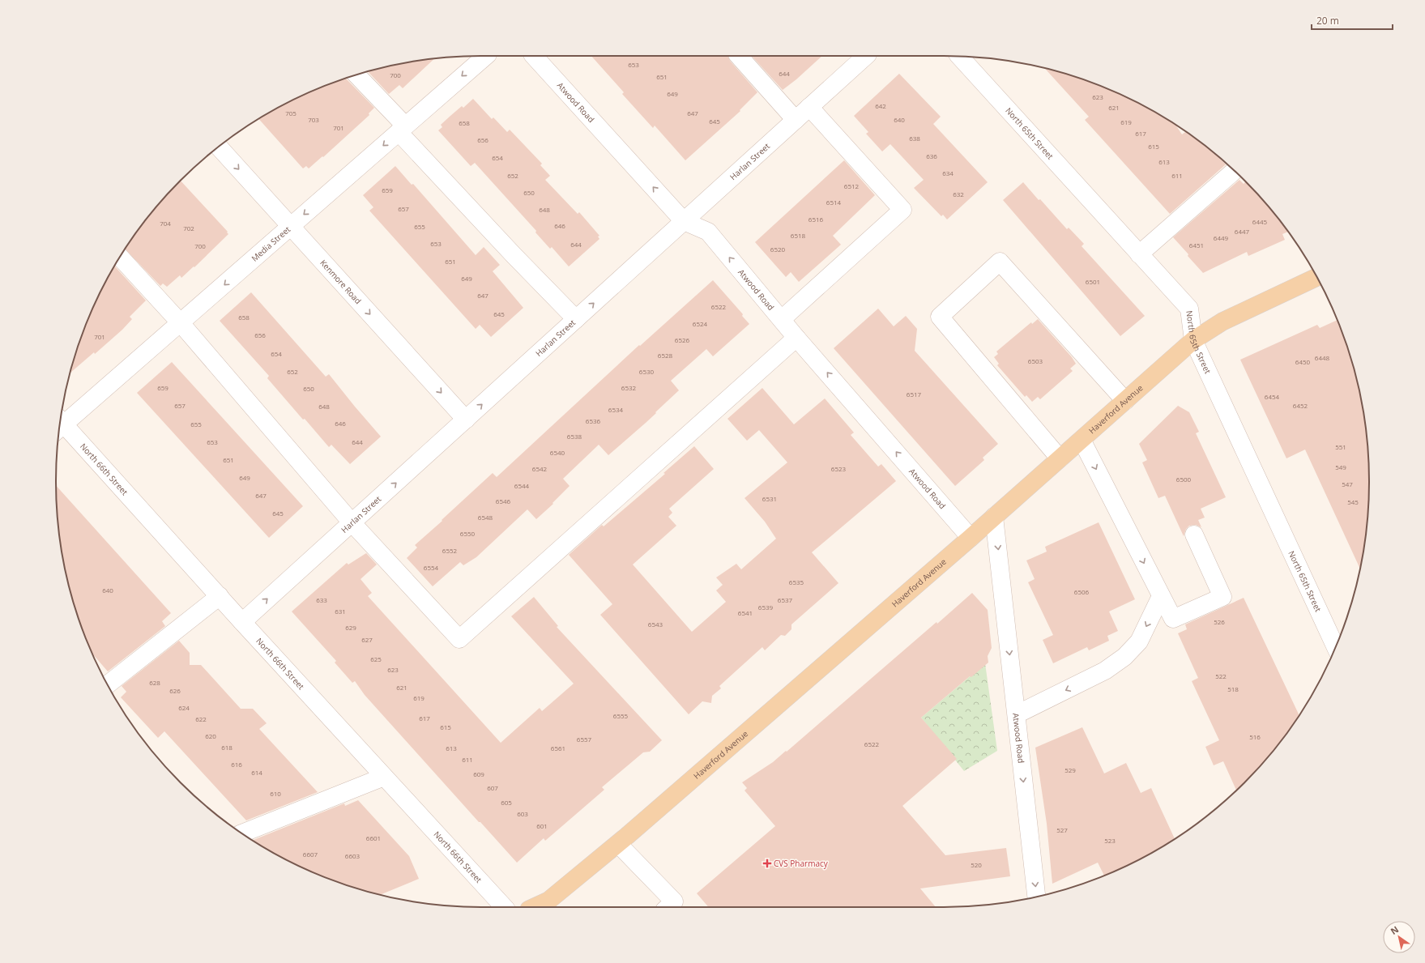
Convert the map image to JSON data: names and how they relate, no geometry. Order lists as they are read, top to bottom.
{
  "streets": {
    "main road": ["Haverford Avenue"],
    "street": [
      "Atwood Road",
      "North 65th Street",
      "Harlan Street",
      "Media Street",
      "Kenmore Road",
      "North 66th Street"
    ]
  },
  "crossings": [
    ["Atwood Road", "Harlan Street"],
    ["Atwood Road", "Haverford Avenue"],
    ["North 65th Street", "Haverford Avenue"],
    ["Harlan Street", "Kenmore Road"],
    ["Harlan Street", "North 66th Street"],
    ["Media Street", "Kenmore Road"]
  ],
  "one_way": ["Harlan Street", "Media Street"],
  "places": {
    "health": ["CVS Pharmacy"]
  },
  "house_numbers": [
    "653",
    "644",
    "700",
    "651",
    "649",
    "623",
    "642",
    "621",
    "705",
    "647",
    "703",
    "640",
    "645",
    "619",
    "658",
    "701",
    "617",
    "638",
    "656",
    "615",
    "636",
    "654",
    "613",
    "634",
    "652",
    "611",
    "6512",
    "659",
    "650",
    "632",
    "6514",
    "657",
    "648",
    "6516",
    "6445",
    "704",
    "646",
    "655",
    "702",
    "6447",
    "6518",
    "6449",
    "653",
    "644",
    "6451",
    "700",
    "6520",
    "651",
    "649",
    "6501",
    "647",
    "6522",
    "645",
    "658",
    "6524",
    "656",
    "701",
    "6526",
    "654",
    "6528",
    "6448",
    "6503",
    "6450",
    "652",
    "6530",
    "659",
    "6532",
    "650",
    "6517",
    "6454",
    "657",
    "6452",
    "648",
    "6534",
    "6536",
    "646",
    "655",
    "6538",
    "653",
    "644",
    "551",
    "6540",
    "651",
    "549",
    "6542",
    "6523",
    "649",
    "6500",
    "547",
    "6544",
    "647",
    "6531",
    "6546",
    "545",
    "645",
    "6548",
    "6550",
    "6552",
    "6554",
    "6535",
    "640",
    "6506",
    "633",
    "6537",
    "6539",
    "631",
    "6541",
    "526",
    "6543",
    "629",
    "627",
    "625",
    "623",
    "522",
    "628",
    "621",
    "518",
    "626",
    "619",
    "624",
    "6555",
    "617",
    "622",
    "615",
    "620",
    "516",
    "6557",
    "6522",
    "618",
    "613",
    "6561",
    "611",
    "616",
    "529",
    "614",
    "609",
    "607",
    "610",
    "605",
    "603",
    "601",
    "527",
    "6601",
    "523",
    "6607",
    "6603",
    "520"
  ],
  "scale_bar": "20 m",
  "north": "top left"
}
